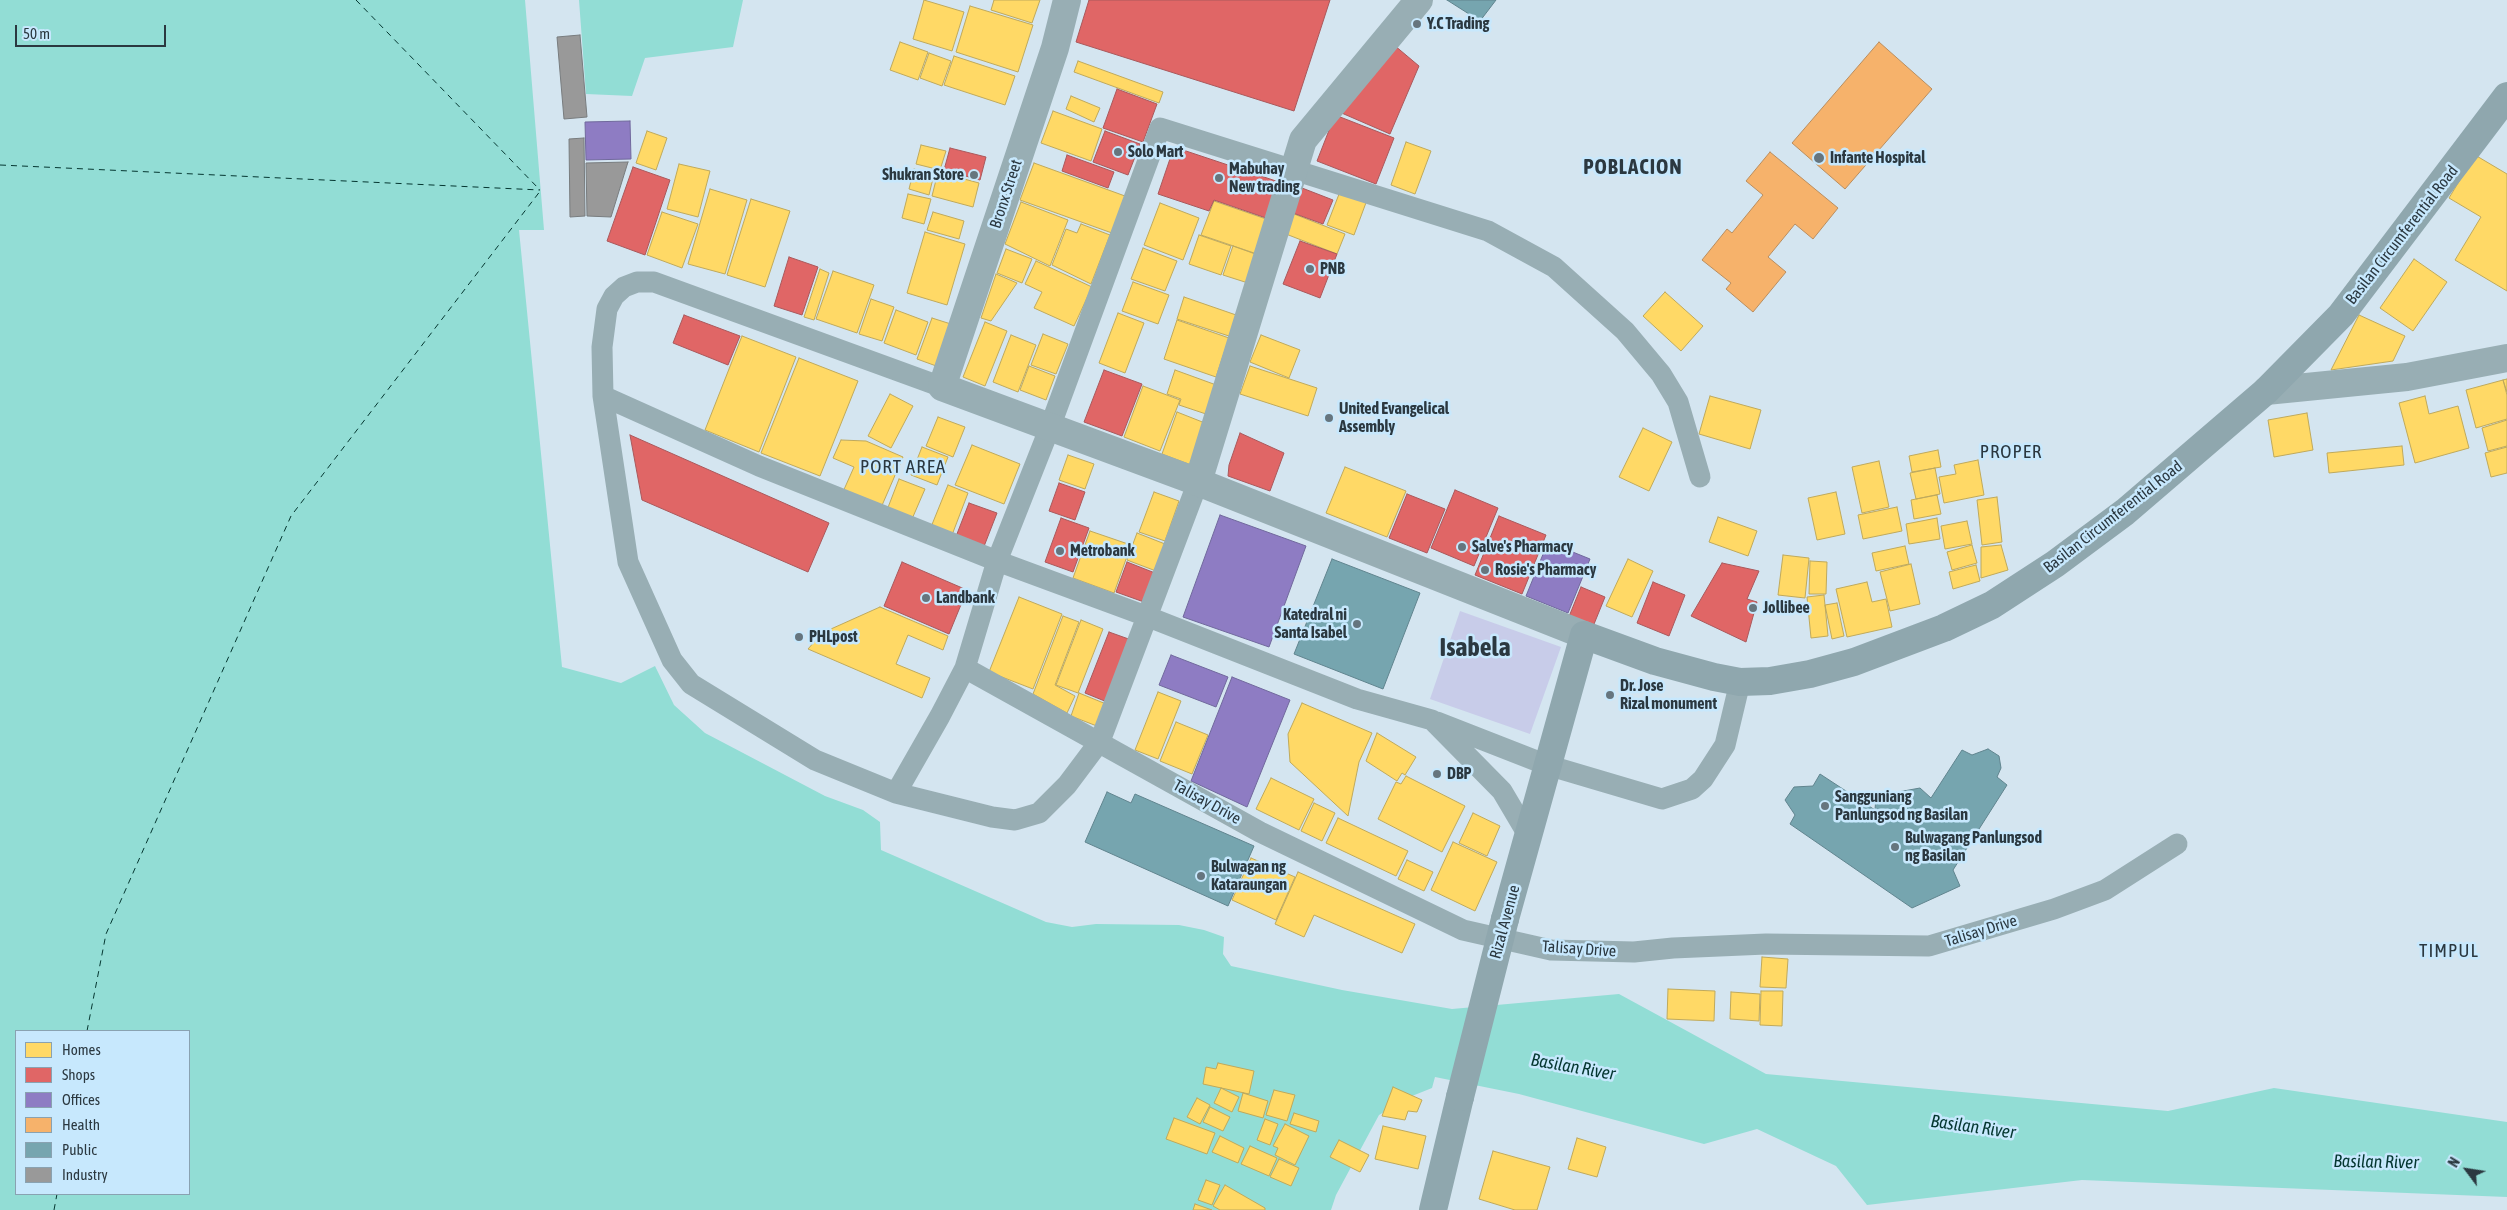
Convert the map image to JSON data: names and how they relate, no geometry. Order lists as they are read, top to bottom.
{
  "streets": {
    "main road": ["Basilan Circumferential Road", "Rizal Avenue"],
    "street": ["Bronx Street", "Talisay Drive"]
  },
  "crossings": [
    ["Basilan Circumferential Road", "Rizal Avenue"]
  ],
  "districts": [
    "POBLACION",
    "PROPER",
    "PORT AREA",
    "Isabela",
    "TIMPUL"
  ],
  "water": ["Basilan River"],
  "places": [
    "Y.C Trading",
    "Solo Mart",
    "Infante Hospital",
    "Shukran Store",
    "Mabuhay New trading",
    "PNB",
    "United Evangelical Assembly",
    "Salve's Pharmacy",
    "Metrobank",
    "Rosie's Pharmacy",
    "Landbank",
    "Jollibee",
    "Katedral ni Santa Isabel",
    "PHLpost",
    "Dr. Jose Rizal monument",
    "DBP",
    "Sangguniang Panlungsod ng Basilan",
    "Bulwagang Panlungsod ng Basilan",
    "Bulwagan ng Kataraungan"
  ],
  "legend": [
    "Homes",
    "Shops",
    "Offices",
    "Health",
    "Public",
    "Industry"
  ],
  "scale_bar": "50 m",
  "north": "top left"
}
